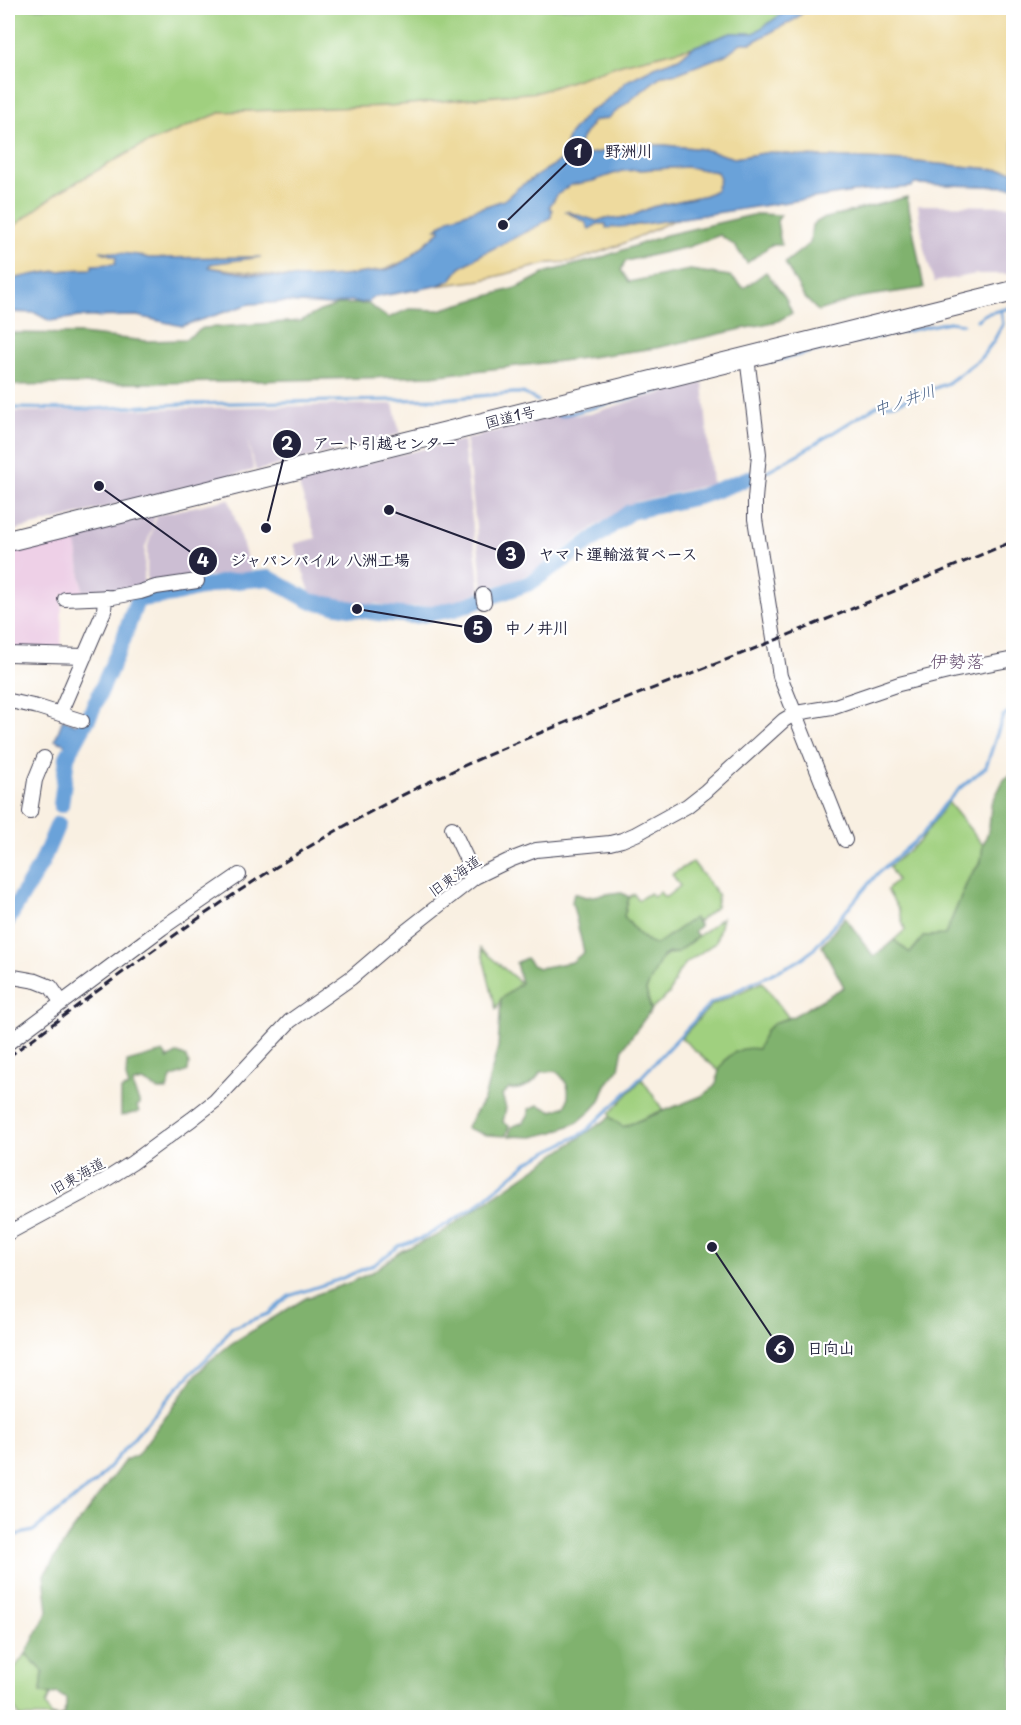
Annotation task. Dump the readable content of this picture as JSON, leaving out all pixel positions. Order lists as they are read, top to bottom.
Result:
{
  "streets": {
    "highway": ["国道1号"],
    "street": ["旧東海道"]
  },
  "districts": ["伊勢落"],
  "water": ["中ノ井川"],
  "places": [
    "野洲川",
    "ジャパンパイル 八洲工場",
    "ヤマト運輸滋賀ベース",
    "アート引越センター",
    "中ノ井川",
    "日向山"
  ]
}
